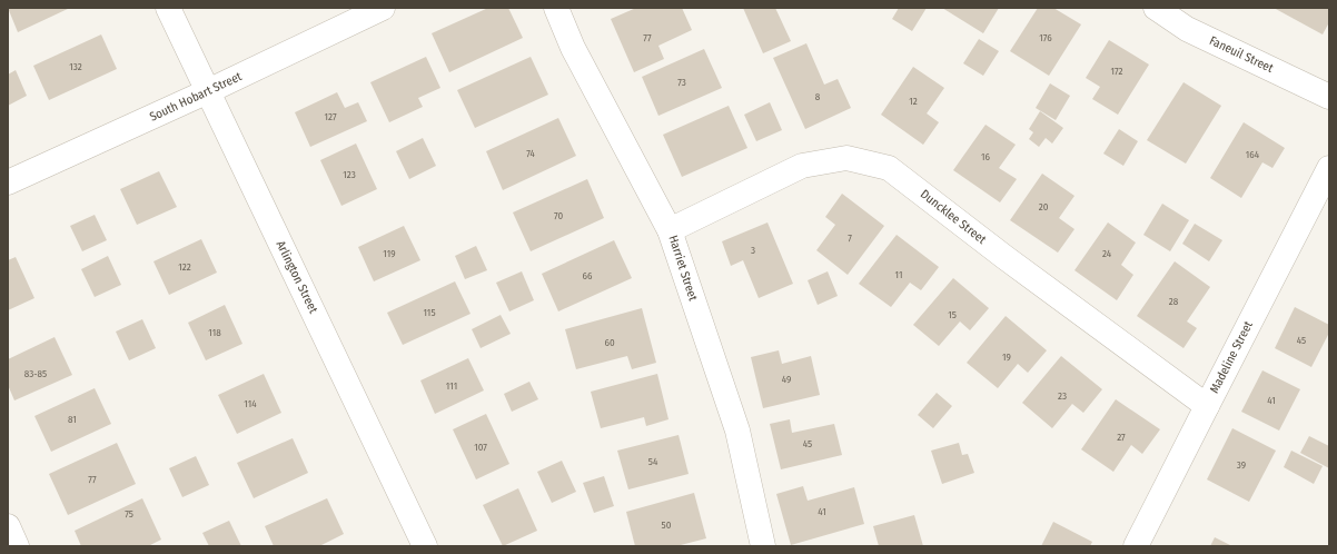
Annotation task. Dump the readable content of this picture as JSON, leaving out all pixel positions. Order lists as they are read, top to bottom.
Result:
{
  "streets": {
    "street": [
      "Faneuil Street",
      "South Hobart Street",
      "Duncklee Street",
      "Harriet Street",
      "Arlington Street",
      "Madeline Street"
    ]
  },
  "crossings": [
    ["South Hobart Street", "Arlington Street"],
    ["Duncklee Street", "Harriet Street"],
    ["Duncklee Street", "Madeline Street"]
  ],
  "house_numbers": [
    "77",
    "176",
    "132",
    "172",
    "73",
    "8",
    "12",
    "127",
    "74",
    "164",
    "16",
    "123",
    "20",
    "70",
    "7",
    "3",
    "119",
    "24",
    "122",
    "11",
    "66",
    "28",
    "115",
    "15",
    "118",
    "45",
    "60",
    "19",
    "83-85",
    "49",
    "111",
    "23",
    "41",
    "114",
    "81",
    "27",
    "45",
    "107",
    "54",
    "39",
    "77",
    "41",
    "75",
    "50"
  ]
}
